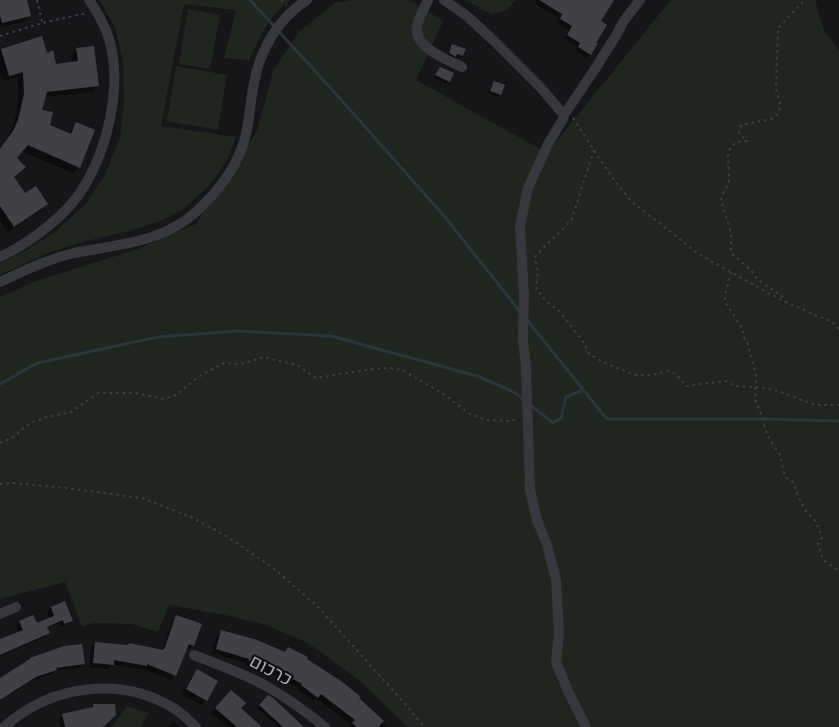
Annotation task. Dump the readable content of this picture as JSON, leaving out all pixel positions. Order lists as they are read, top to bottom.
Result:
{
  "streets": {
    "street": ["כרכום"]
  }
}
